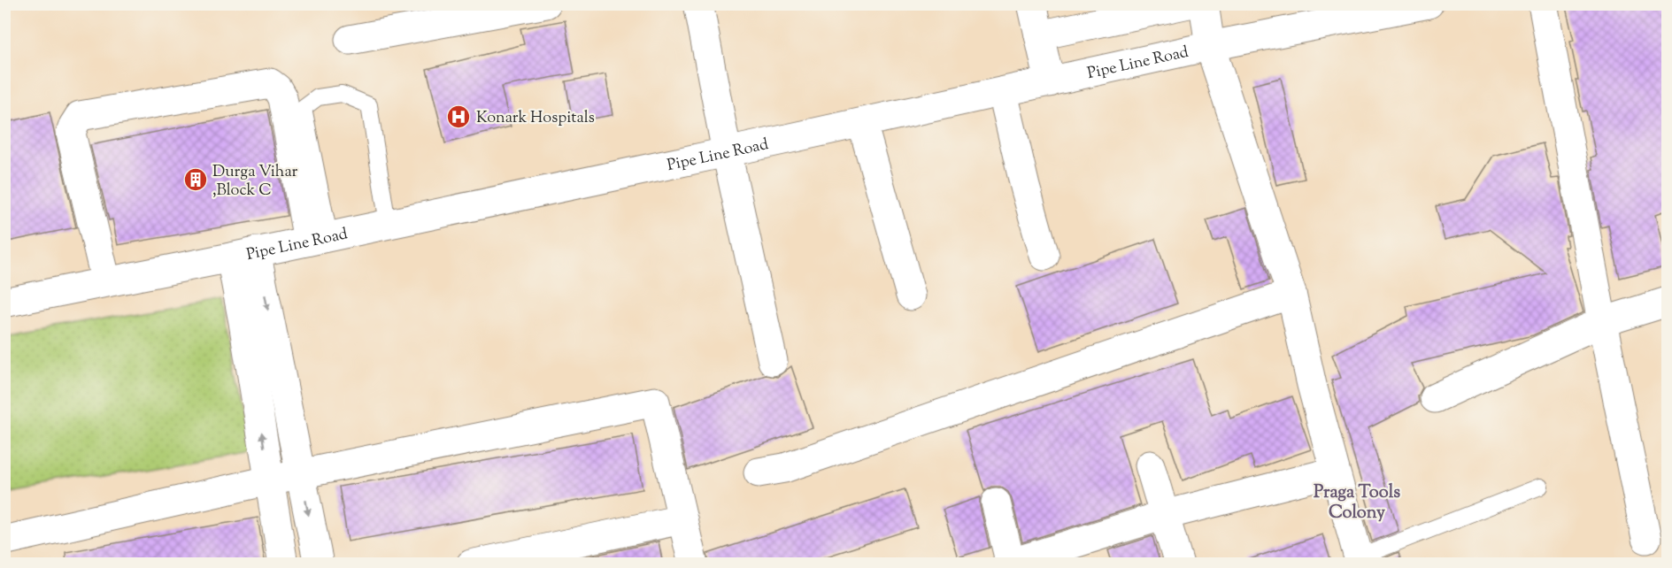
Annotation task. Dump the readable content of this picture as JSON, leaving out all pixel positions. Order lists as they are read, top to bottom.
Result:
{
  "streets": {
    "street": ["Pipe Line Road"]
  },
  "districts": ["Praga Tools Colony"],
  "places": {
    "hospital": ["Konark Hospitals"],
    "building": ["Durga Vihar ,Block C"]
  }
}
